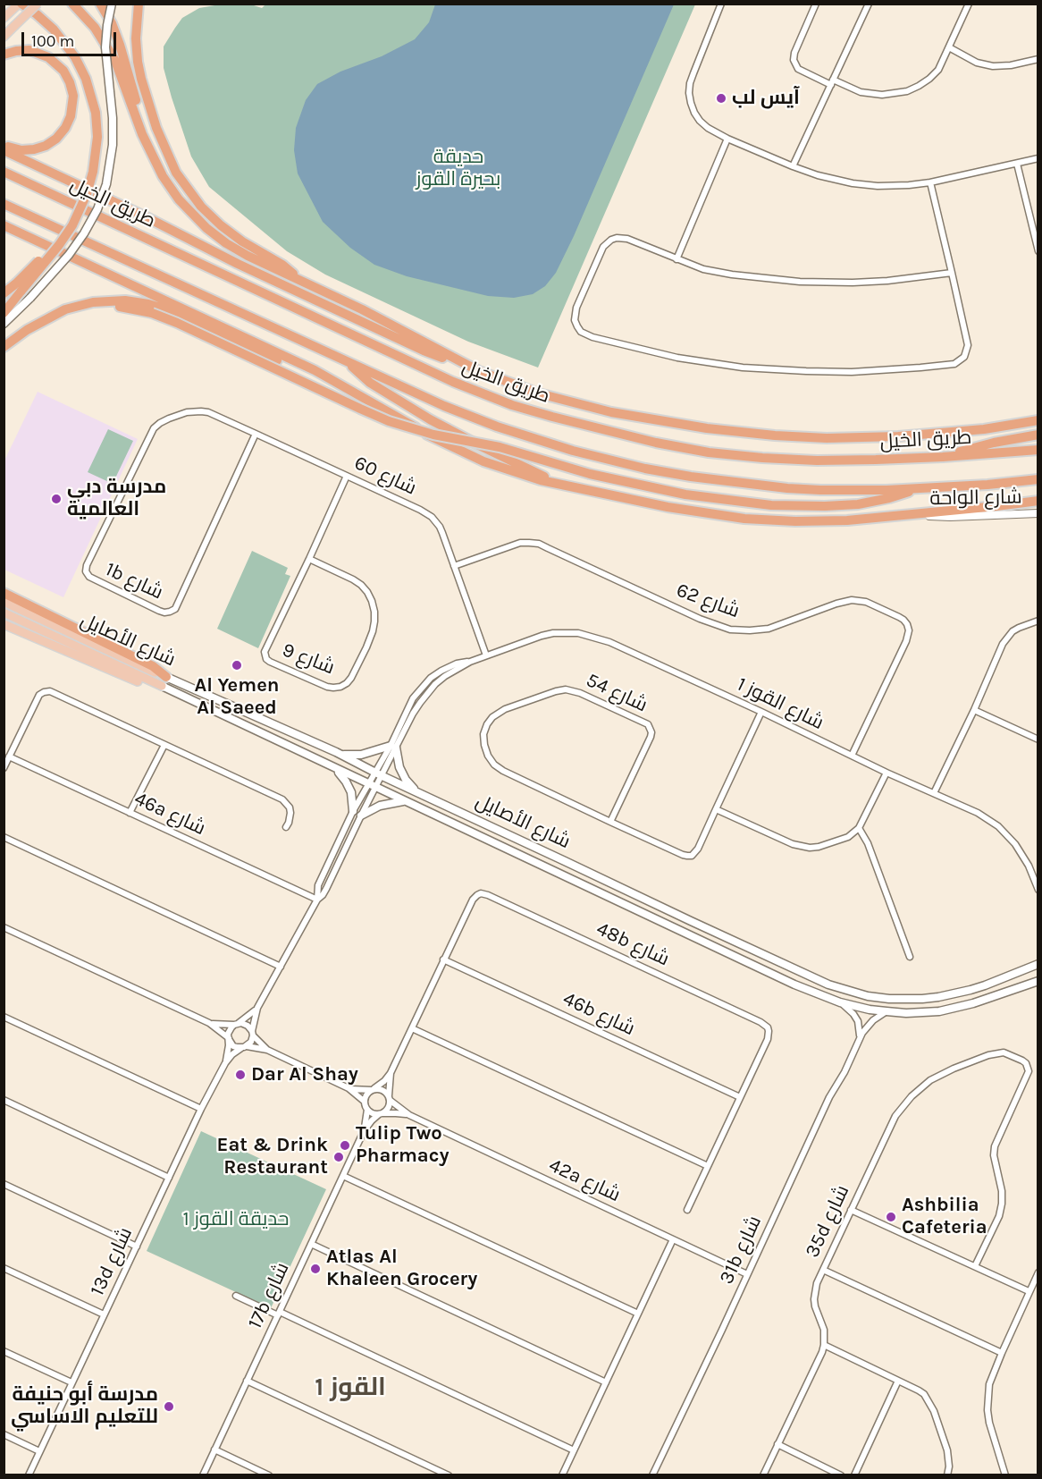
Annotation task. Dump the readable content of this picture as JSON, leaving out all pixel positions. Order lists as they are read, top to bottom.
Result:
{
  "streets": {
    "highway": ["طريق الخيل"],
    "main road": ["شارع الأصايل"],
    "street": [
      "شارع 60",
      "شارع الواحة",
      "1b شارع",
      "شارع 62",
      "شارع 9",
      "شارع 54",
      "شارع القوز 1",
      "46a شارع",
      "48b شارع",
      "46b شارع",
      "42a شارع",
      "35d شارع",
      "31b شارع",
      "13d شارع",
      "17b شارع"
    ]
  },
  "crossings": [
    ["شارع 60", "1b شارع"],
    ["شارع 60", "شارع 62"],
    ["شارع 60", "شارع 9"],
    ["شارع 60", "شارع القوز 1"],
    ["شارع 62", "شارع القوز 1"],
    ["شارع الأصايل", "شارع القوز 1"],
    ["شارع الأصايل", "31b شارع"],
    ["شارع القوز 1", "46a شارع"],
    ["شارع القوز 1", "13d شارع"],
    ["48b شارع", "46b شارع"],
    ["42a شارع", "31b شارع"],
    ["42a شارع", "17b شارع"]
  ],
  "districts": ["القوز 1"],
  "parks": ["حديقة بحيرة القوز", "حديقة القوز 1"],
  "places": [
    "آيس لب",
    "مدرسة دبي العالمية",
    "Al Yemen Al Saeed",
    "Dar Al Shay",
    "Tulip Two Pharmacy",
    "Eat & Drink Restaurant",
    "Ashbilia Cafeteria",
    "Atlas Al Khaleen Grocery",
    "مدرسة أبو حنيفة للتعليم الاساسي"
  ],
  "scale_bar": "100 m"
}
